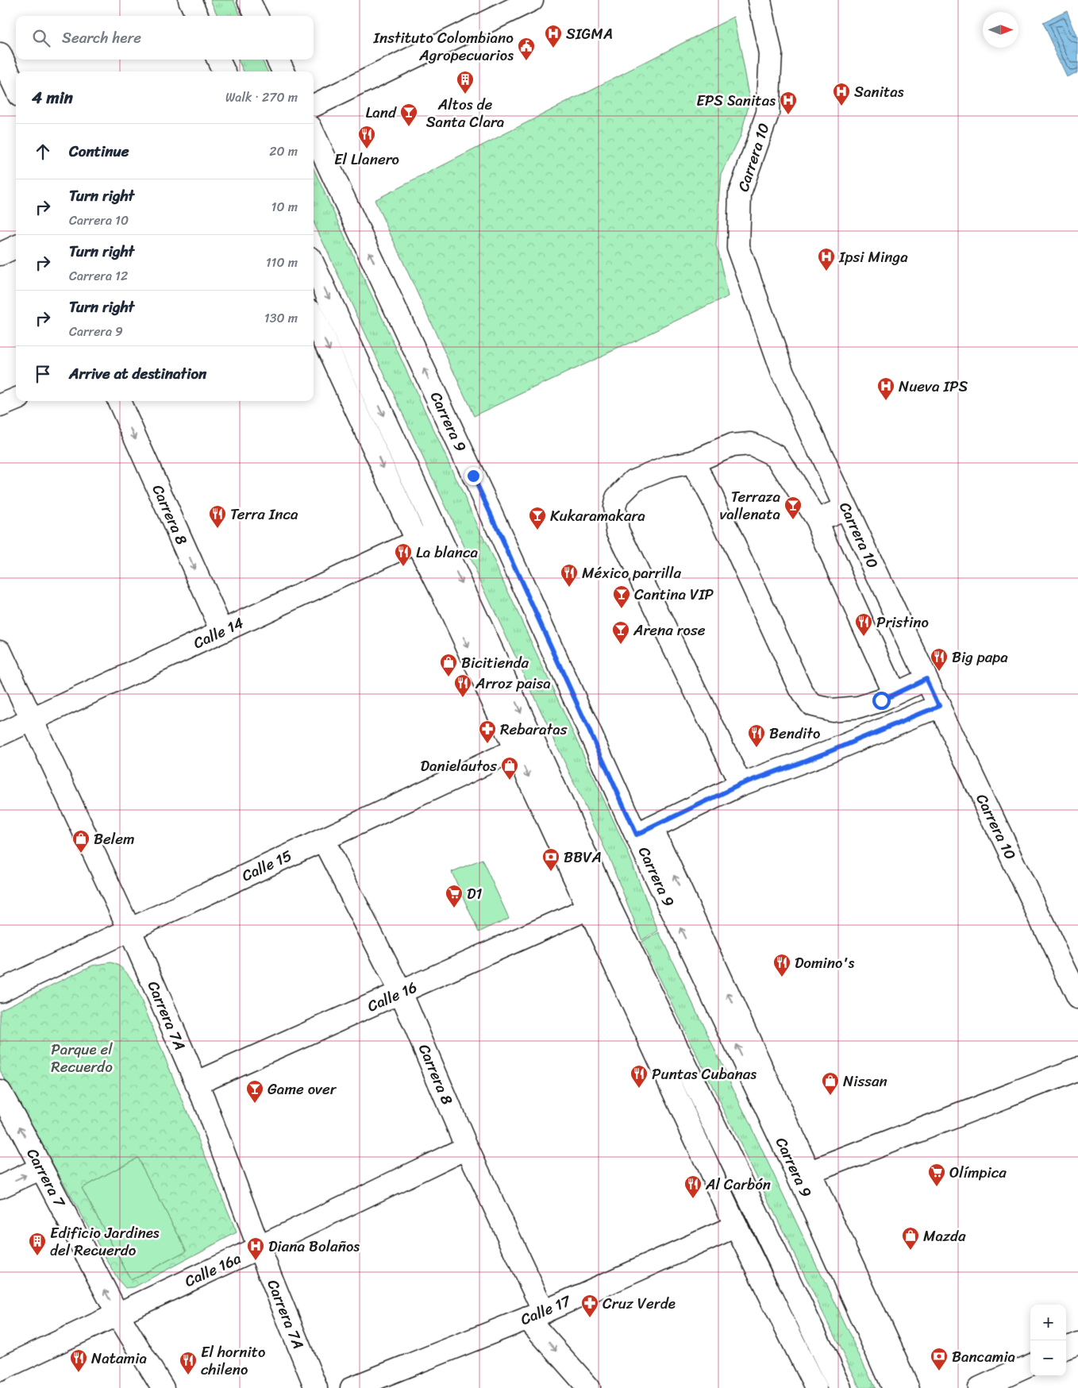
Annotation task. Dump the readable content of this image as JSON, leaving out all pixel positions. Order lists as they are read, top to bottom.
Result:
{
  "streets": {
    "street": [
      "Carrera 10",
      "Carrera 9",
      "Carrera 8",
      "Calle 14",
      "Calle 15",
      "Calle 16",
      "Carrera 7A",
      "Carrera 7",
      "Calle 16a",
      "Calle 17"
    ]
  },
  "crossings": [
    ["Carrera 8", "Calle 14"],
    ["Carrera 8", "Calle 15"],
    ["Carrera 8", "Calle 16"],
    ["Carrera 8", "Calle 16a"],
    ["Carrera 8", "Calle 17"],
    ["Calle 14", "Carrera 7A"],
    ["Calle 15", "Carrera 7A"],
    ["Calle 16", "Carrera 7A"],
    ["Carrera 7A", "Calle 16a"],
    ["Carrera 7", "Calle 16a"]
  ],
  "one_way": ["Carrera 8", "Carrera 7"],
  "parks": ["Parque el Recuerdo"],
  "places": {
    "hospital": [
      "SIGMA",
      "Sanitas",
      "EPS Sanitas",
      "Ipsi Minga",
      "Nueva IPS",
      "Diana Bolaños"
    ],
    "public building": ["Instituto Colombiano Agropecuarios"],
    "building": ["Altos de Santa Clara", "Edificio Jardines del Recuerdo"],
    "bar": [
      "Land",
      "Terraza vallenata",
      "Kukaramakara",
      "Cantina VIP",
      "Arena rose",
      "Game over"
    ],
    "restaurant": [
      "El Llanero",
      "Terra Inca",
      "La blanca",
      "México parrilla",
      "Pristino",
      "Big papa",
      "Arroz paisa",
      "Bendito",
      "Domino's",
      "Puntas Cubanas",
      "Al Carbón",
      "Natamia",
      "El hornito chileno"
    ],
    "shop": [
      "Bicitienda",
      "Danielautos",
      "Belem",
      "Nissan",
      "Mazda"
    ],
    "pharmacy": ["Rebaratas", "Cruz Verde"],
    "bank": ["BBVA", "Bancamia"],
    "supermarket": ["D1", "Olímpica"]
  },
  "north": "right",
  "page": {
    "search": "Search here",
    "heading": ["4 min", "Walk · 270 m"],
    "list": [
      ["Continue", "20 m"],
      ["Turn right", "Carrera 10", "10 m"],
      ["Turn right", "Carrera 12", "110 m"],
      ["Turn right", "Carrera 9", "130 m"],
      "Arrive at destination"
    ],
    "map_buttons": ["+", "−"]
  }
}
